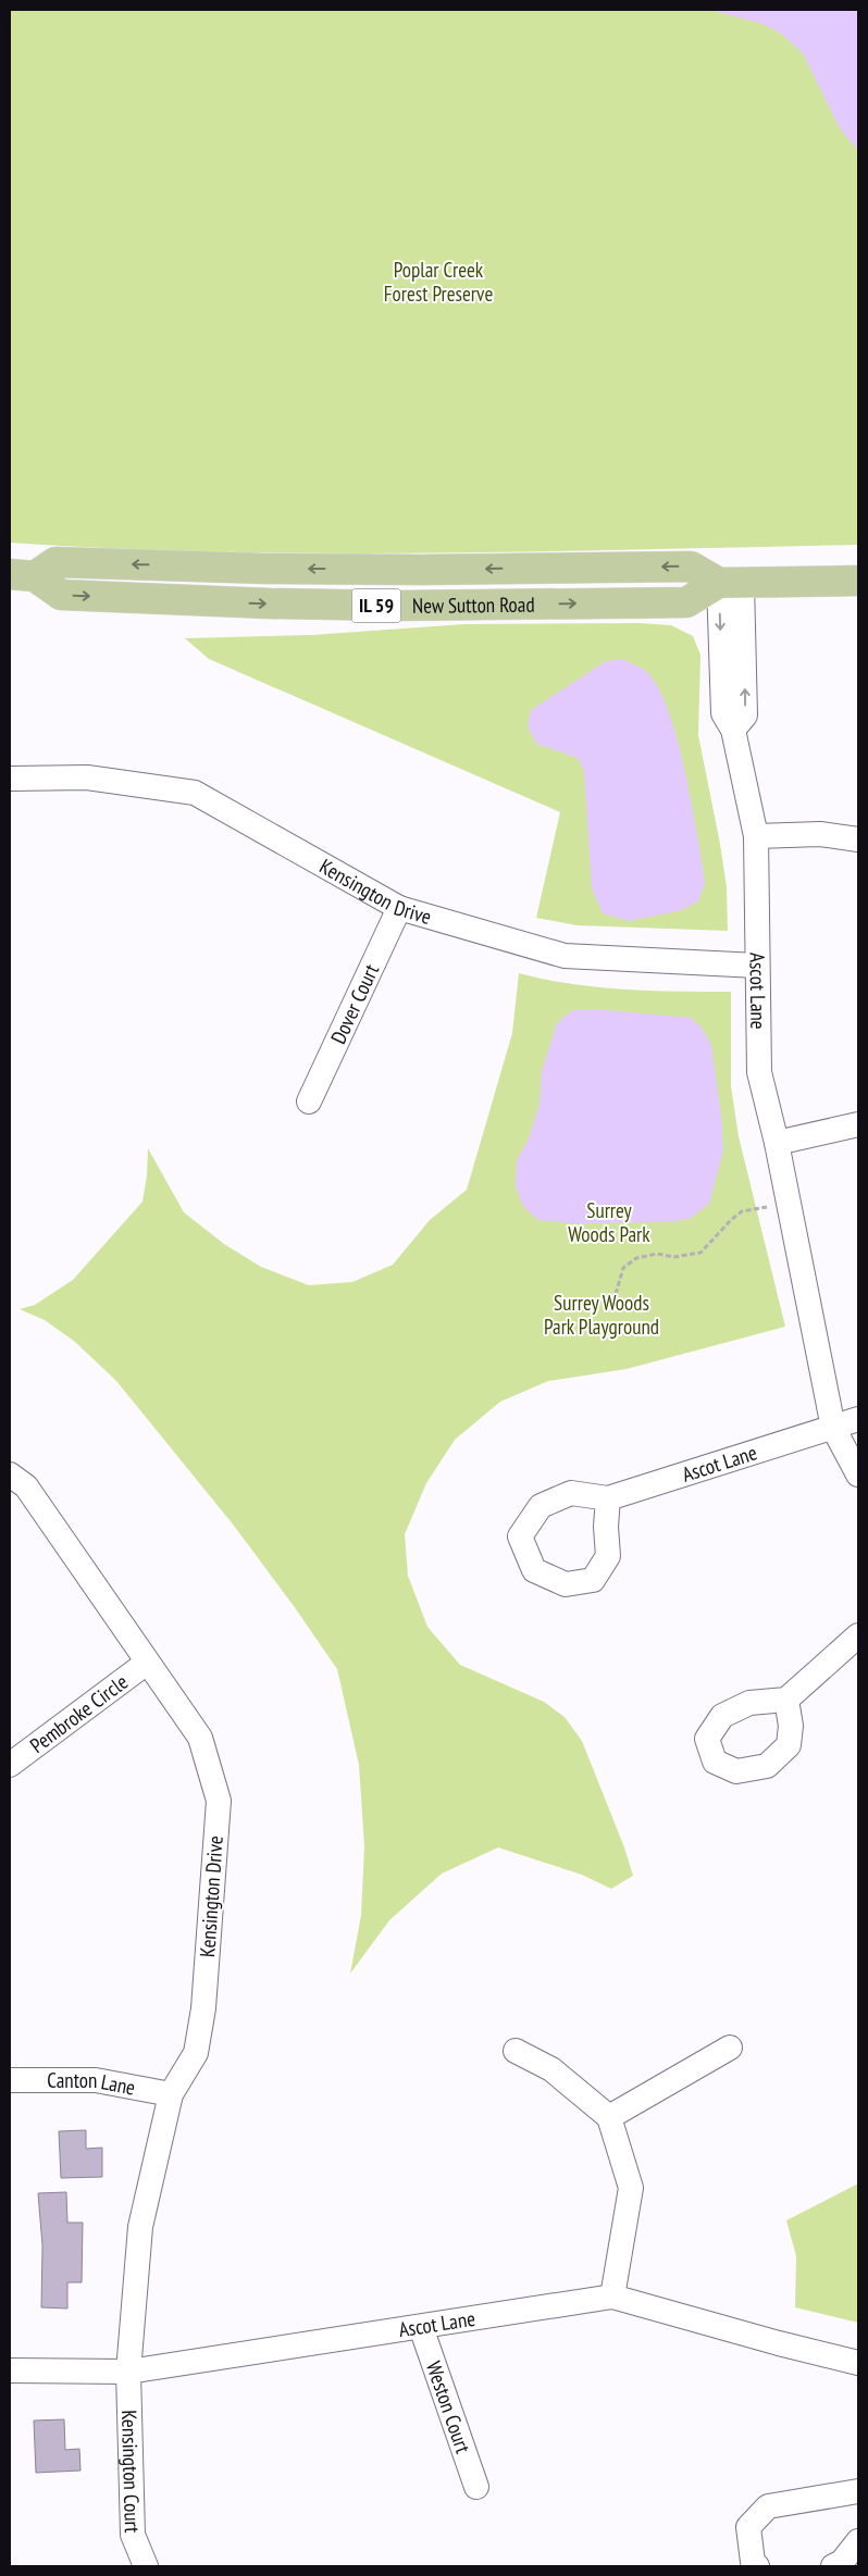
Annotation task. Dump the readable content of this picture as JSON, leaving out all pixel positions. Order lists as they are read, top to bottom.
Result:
{
  "streets": {
    "main road": ["New Sutton Road", "IL 59"],
    "street": [
      "Kensington Drive",
      "Ascot Lane",
      "Dover Court",
      "Pembroke Circle",
      "Canton Lane",
      "Weston Court",
      "Kensington Court"
    ]
  },
  "crossings": [
    ["New Sutton Road", "Ascot Lane"],
    ["Kensington Drive", "Ascot Lane"],
    ["Kensington Drive", "Dover Court"],
    ["Kensington Drive", "Pembroke Circle"],
    ["Kensington Drive", "Canton Lane"],
    ["Kensington Drive", "Kensington Court"],
    ["Ascot Lane", "Weston Court"],
    ["Ascot Lane", "Kensington Court"]
  ],
  "parks": ["Poplar Creek Forest Preserve", "Surrey Woods Park", "Surrey Woods Park Playground"]
}
